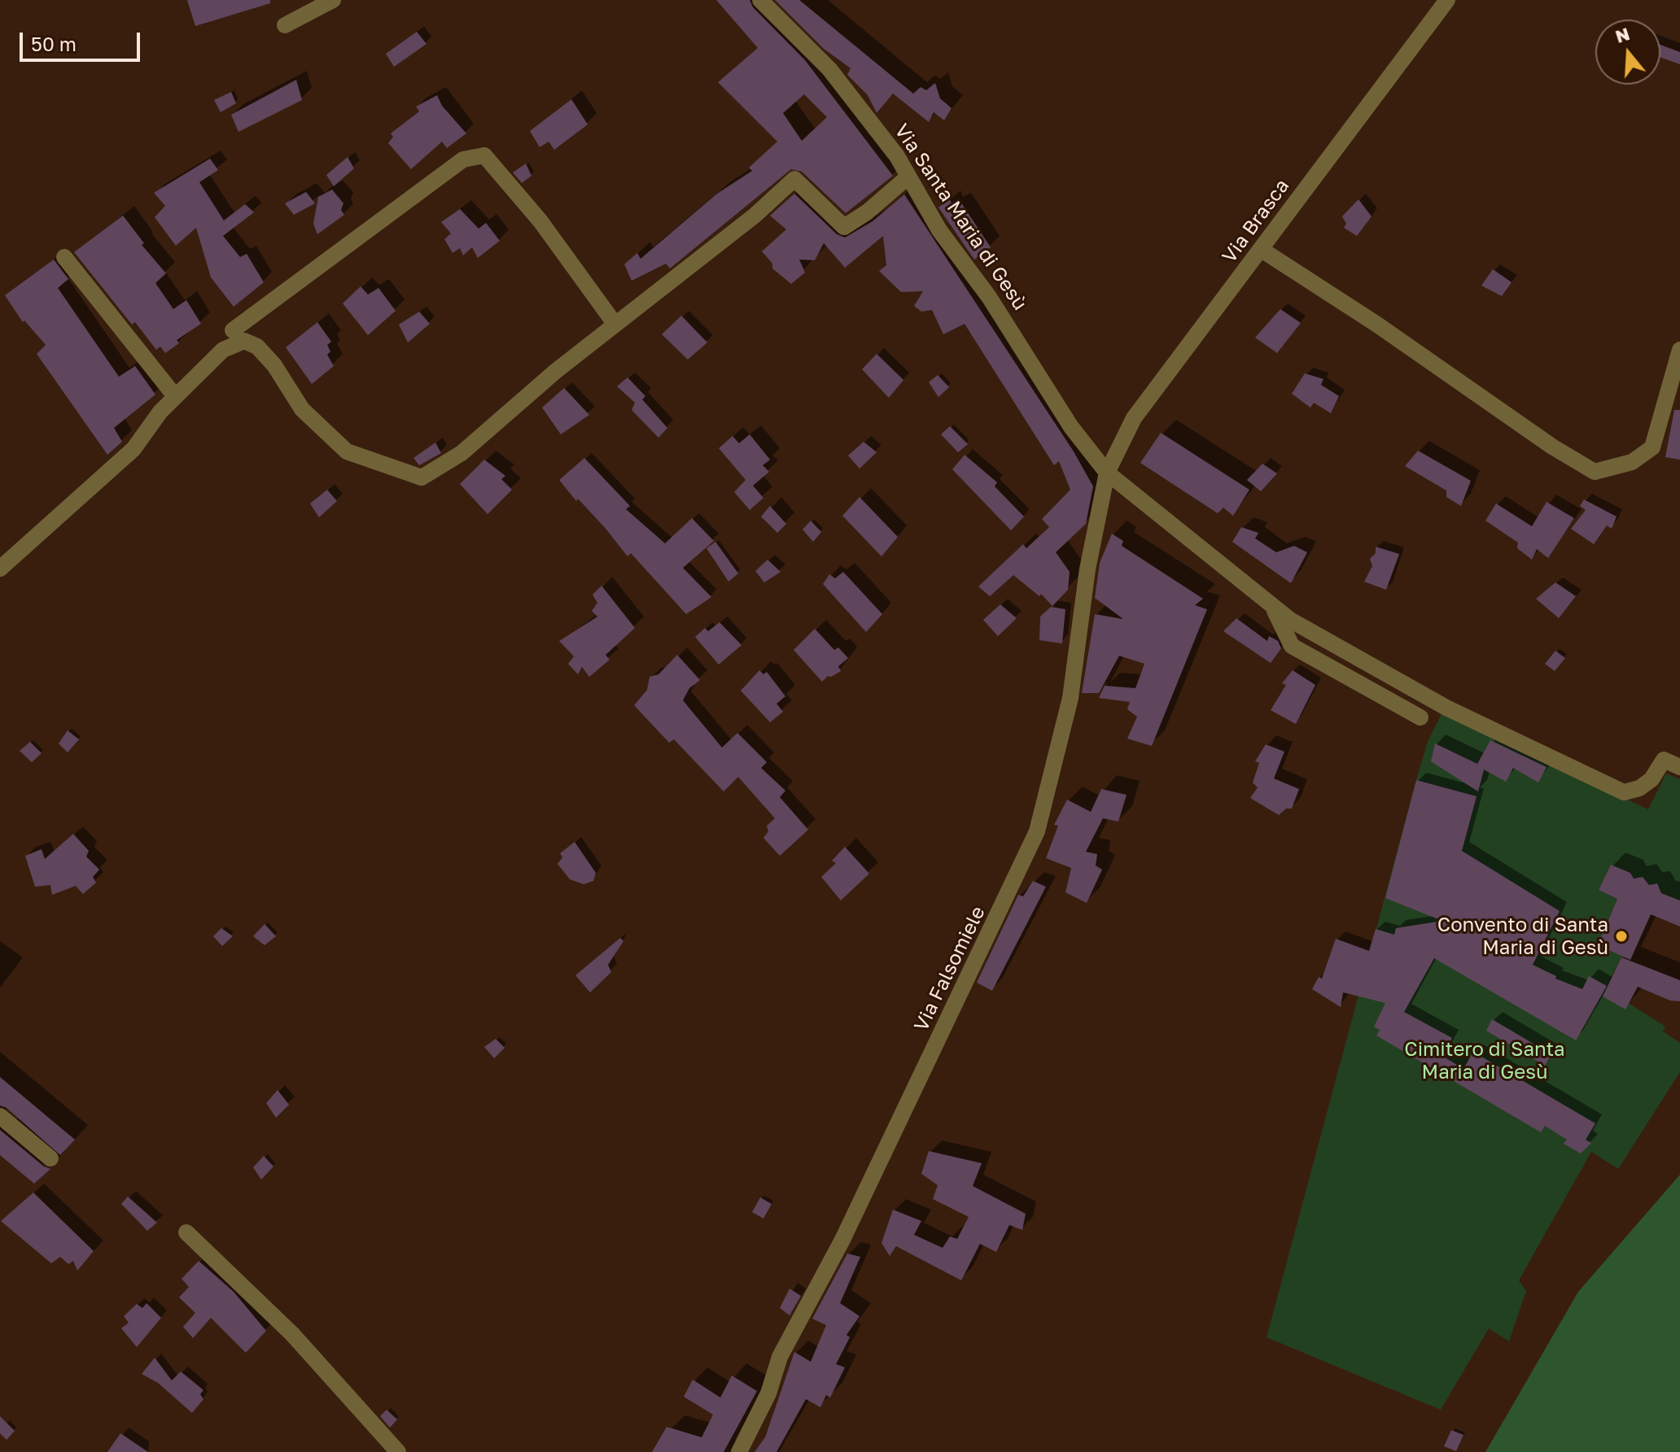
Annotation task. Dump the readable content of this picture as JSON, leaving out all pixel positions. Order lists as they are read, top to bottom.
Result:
{
  "streets": {
    "street": ["Via Santa Maria di Gesù", "Via Brasca", "Via Falsomiele"]
  },
  "crossings": [
    ["Via Santa Maria di Gesù", "Via Brasca"],
    ["Via Santa Maria di Gesù", "Via Falsomiele"],
    ["Via Brasca", "Via Falsomiele"]
  ],
  "parks": ["Cimitero di Santa Maria di Gesù"],
  "places": ["Convento di Santa Maria di Gesù"],
  "scale_bar": "50 m",
  "north": "top"
}
